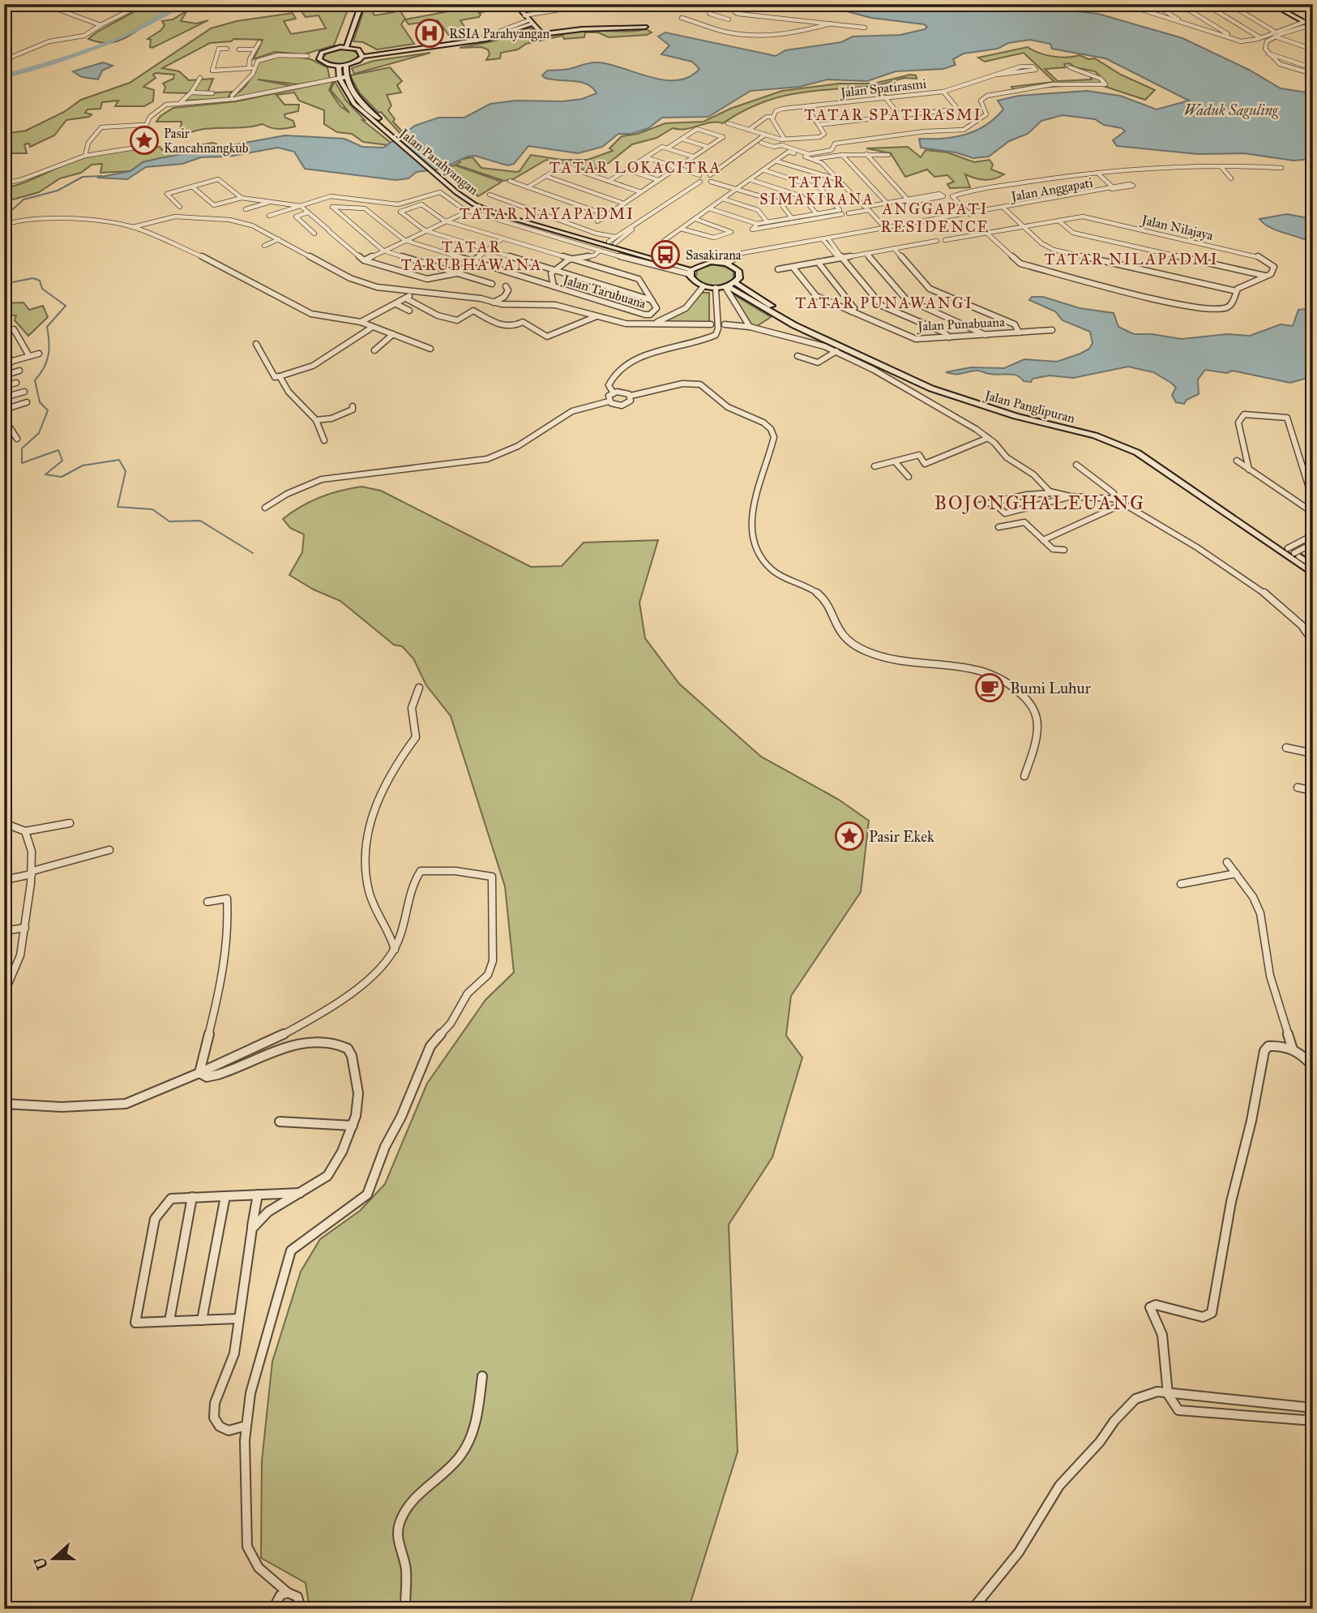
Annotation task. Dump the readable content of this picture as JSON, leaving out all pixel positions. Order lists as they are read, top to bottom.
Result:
{
  "streets": {
    "main road": ["Jalan Parahyangan", "Jalan Panglipuran"],
    "street": [
      "Jalan Spatirasmi",
      "Jalan Anggapati",
      "Jalan Nilajaya",
      "Jalan Tarubuana",
      "Jalan Punabuana"
    ]
  },
  "districts": [
    "TATAR SPATIRASMI",
    "TATAR LOKACITRA",
    "TATAR SIMAKIRANA",
    "ANGGAPATI RESIDENCE",
    "TATAR NAYAPADMI",
    "TATAR TARUBHAWANA",
    "TATAR NILAPADMI",
    "TATAR PUNAWANGI",
    "BOJONGHALEUANG"
  ],
  "water": ["Waduk Saguling"],
  "places": {
    "hospital": ["RSIA Parahyangan"],
    "place": ["Pasir Kancahnangkub", "Pasir Ekek"],
    "bus stop": ["Sasakirana"],
    "cafe": ["Bumi Luhur"]
  },
  "north": "left"
}
